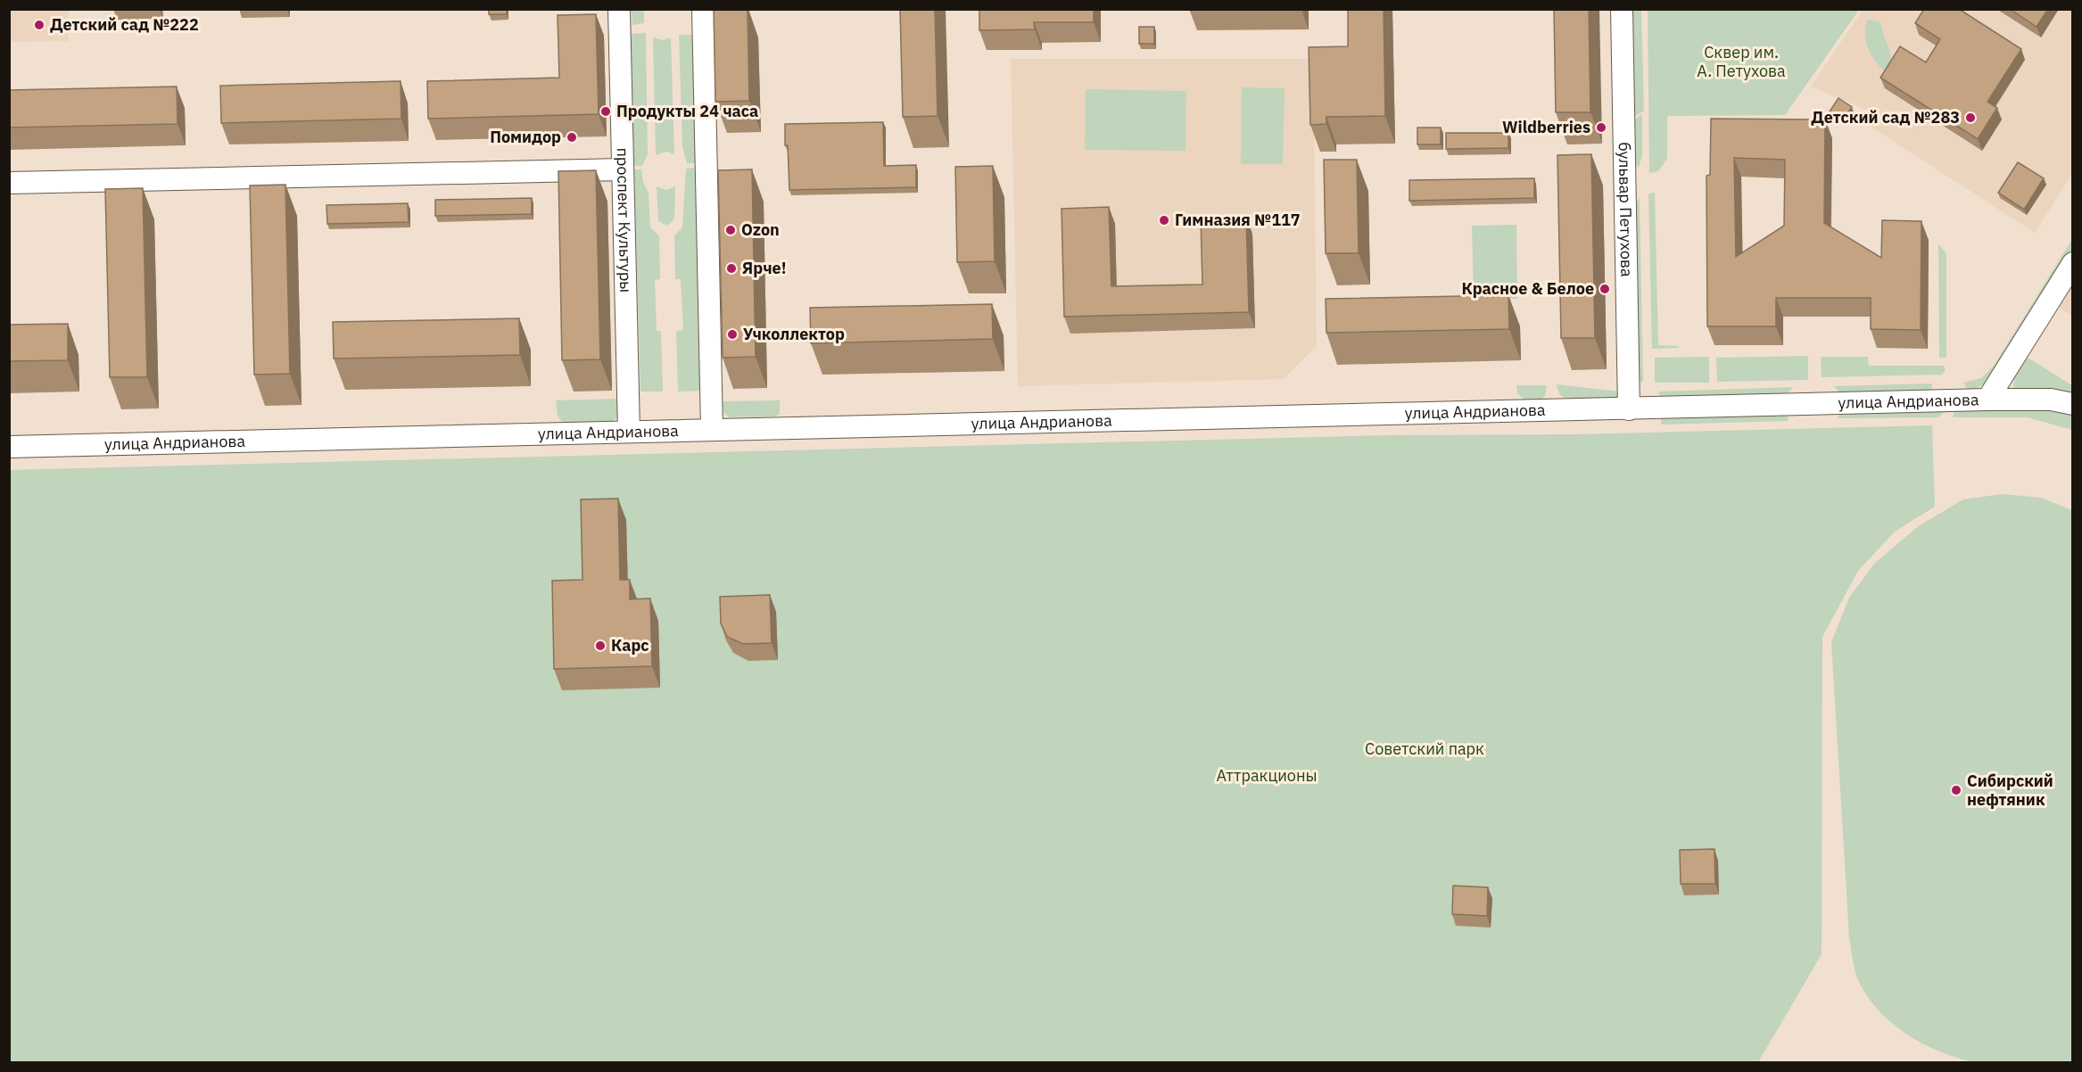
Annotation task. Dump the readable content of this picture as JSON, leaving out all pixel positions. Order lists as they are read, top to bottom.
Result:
{
  "streets": {
    "street": ["бульвар Петухова", "проспект Культуры", "улица Андрианова"]
  },
  "crossings": [
    ["бульвар Петухова", "улица Андрианова"],
    ["проспект Культуры", "улица Андрианова"]
  ],
  "parks": ["Сквер им. А. Петухова", "Советский парк", "Аттракционы"],
  "places": [
    "Детский сад №222",
    "Продукты 24 часа",
    "Детский сад №283",
    "Wildberries",
    "Помидор",
    "Гимназия №117",
    "Ozon",
    "Ярче!",
    "Красное & Белое",
    "Учколлектор",
    "Карс",
    "Сибирский нефтяник"
  ]
}
